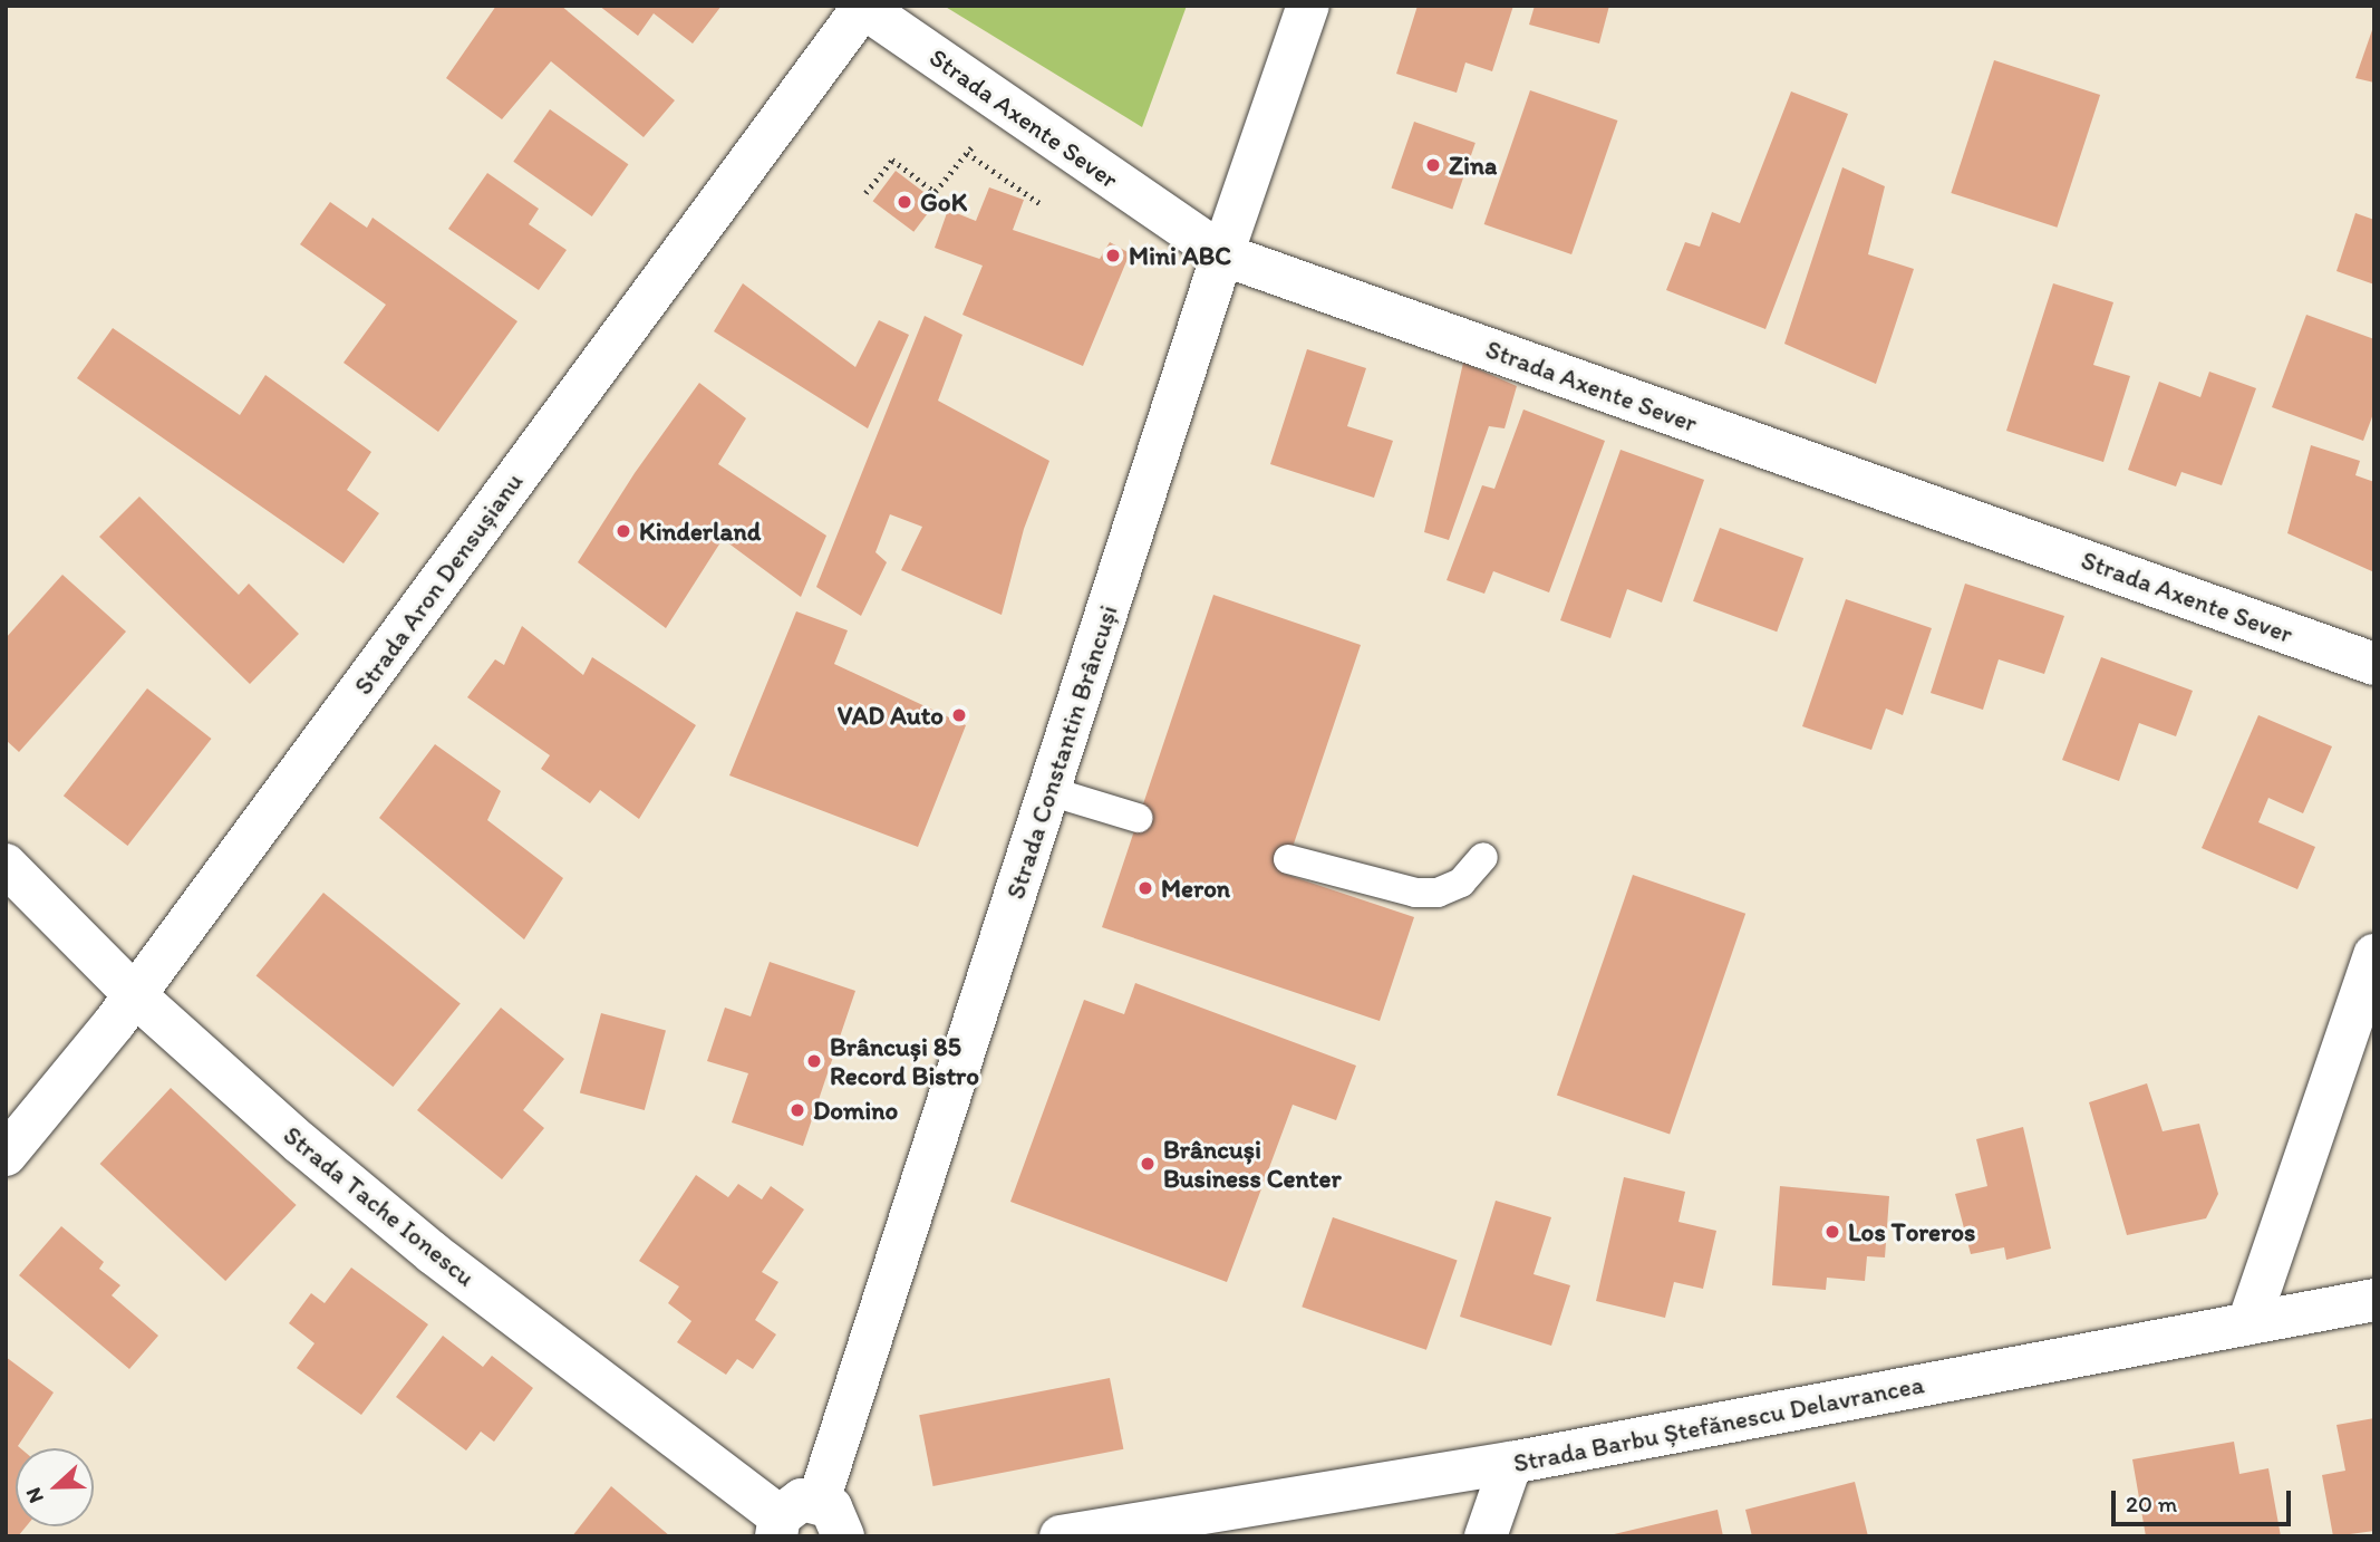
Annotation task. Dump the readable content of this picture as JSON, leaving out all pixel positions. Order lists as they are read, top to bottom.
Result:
{
  "streets": {
    "street": [
      "Strada Axente Sever",
      "Strada Aron Densușianu",
      "Strada Constantin Brâncuși",
      "Strada Tache Ionescu",
      "Strada Barbu Ștefănescu Delavrancea"
    ]
  },
  "crossings": [
    ["Strada Axente Sever", "Strada Aron Densușianu"],
    ["Strada Axente Sever", "Strada Constantin Brâncuși"],
    ["Strada Aron Densușianu", "Strada Tache Ionescu"]
  ],
  "places": [
    "Zina",
    "GoK",
    "Mini ABC",
    "Kinderland",
    "VAD Auto",
    "Meron",
    "Brâncuși 85 Record Bistro",
    "Domino",
    "Brâncuși Business Center",
    "Los Toreros"
  ],
  "scale_bar": "20 m",
  "north": "left"
}
